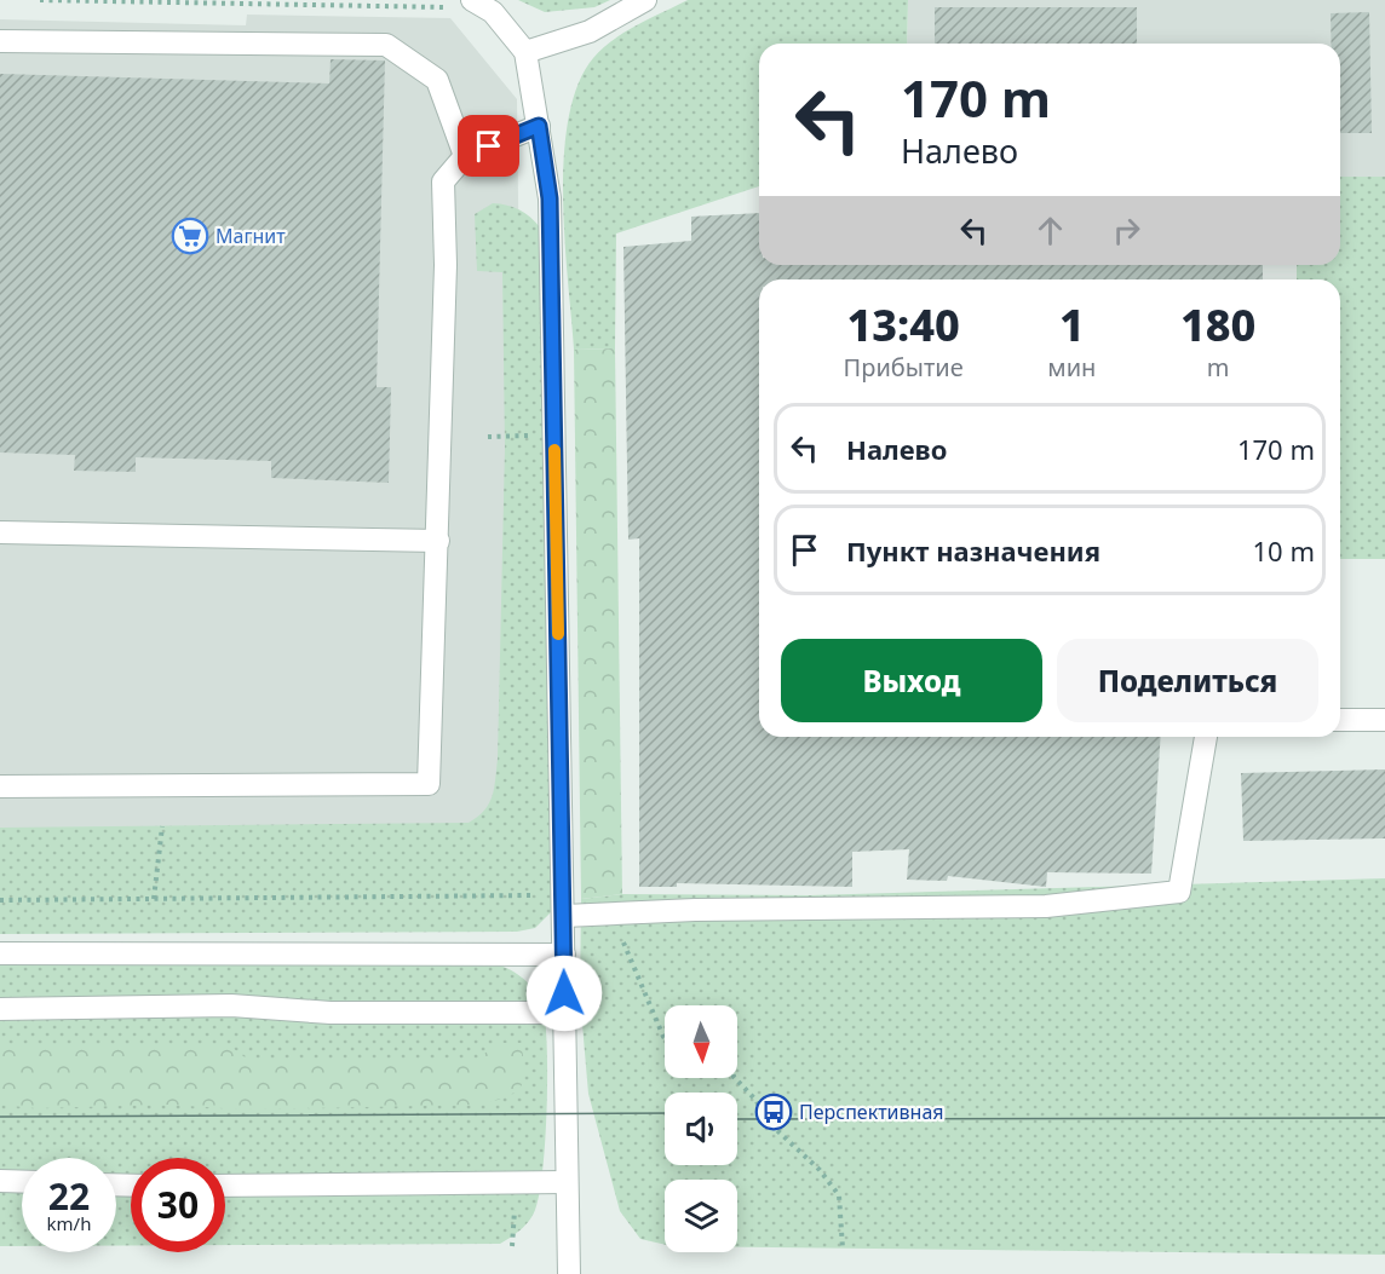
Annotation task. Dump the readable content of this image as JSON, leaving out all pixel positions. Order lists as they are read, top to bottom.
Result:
{
  "places": {
    "supermarket": ["Магнит"],
    "bus stop": ["Перспективная"]
  },
  "north": "bottom",
  "page": {
    "turn": ["170 m", "Налево"],
    "eta": [
      "13:40",
      "Прибытие",
      "1",
      "мин",
      "180",
      "m"
    ],
    "list": [
      {
        "name": "Налево",
        "value": "170 m"
      },
      {
        "name": "Пункт назначения",
        "value": "10 m"
      }
    ],
    "buttons": ["Выход", "Поделиться"],
    "speed": "22 km/h",
    "limit": "30"
  }
}
